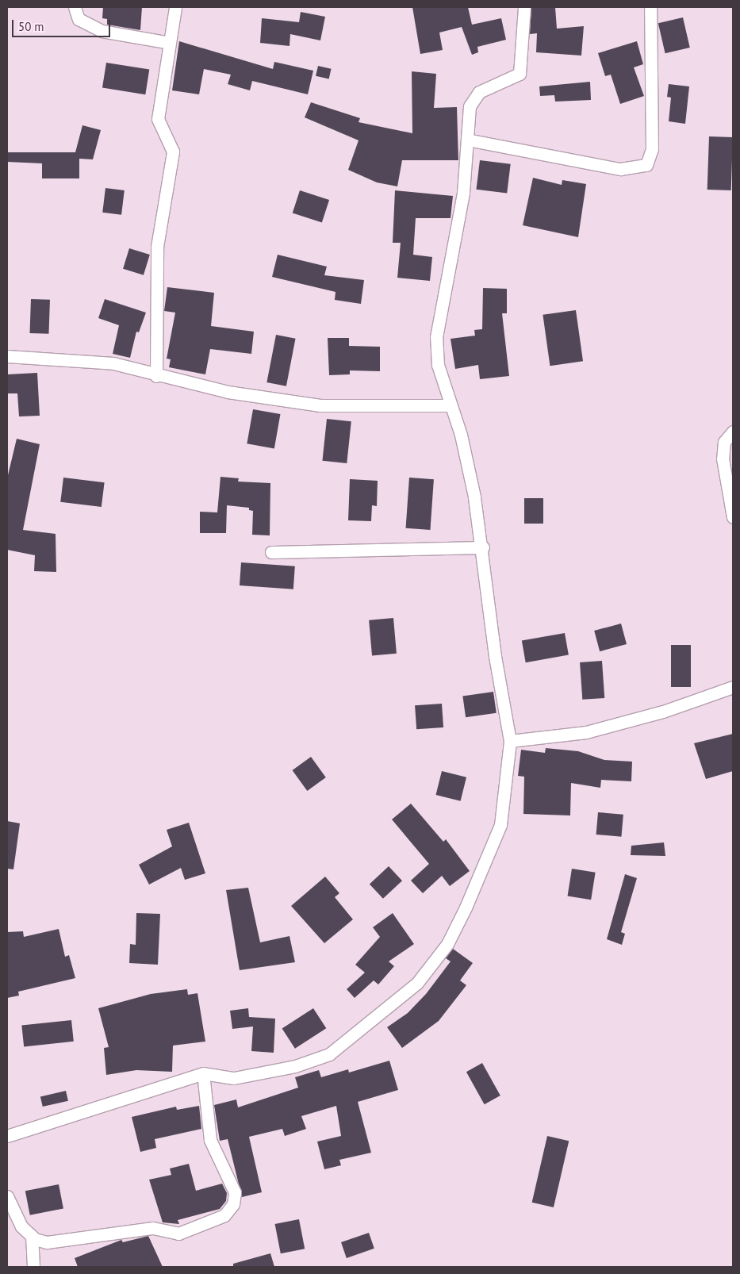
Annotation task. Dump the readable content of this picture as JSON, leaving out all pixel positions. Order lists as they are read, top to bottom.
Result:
{
  "scale_bar": "50 m"
}
